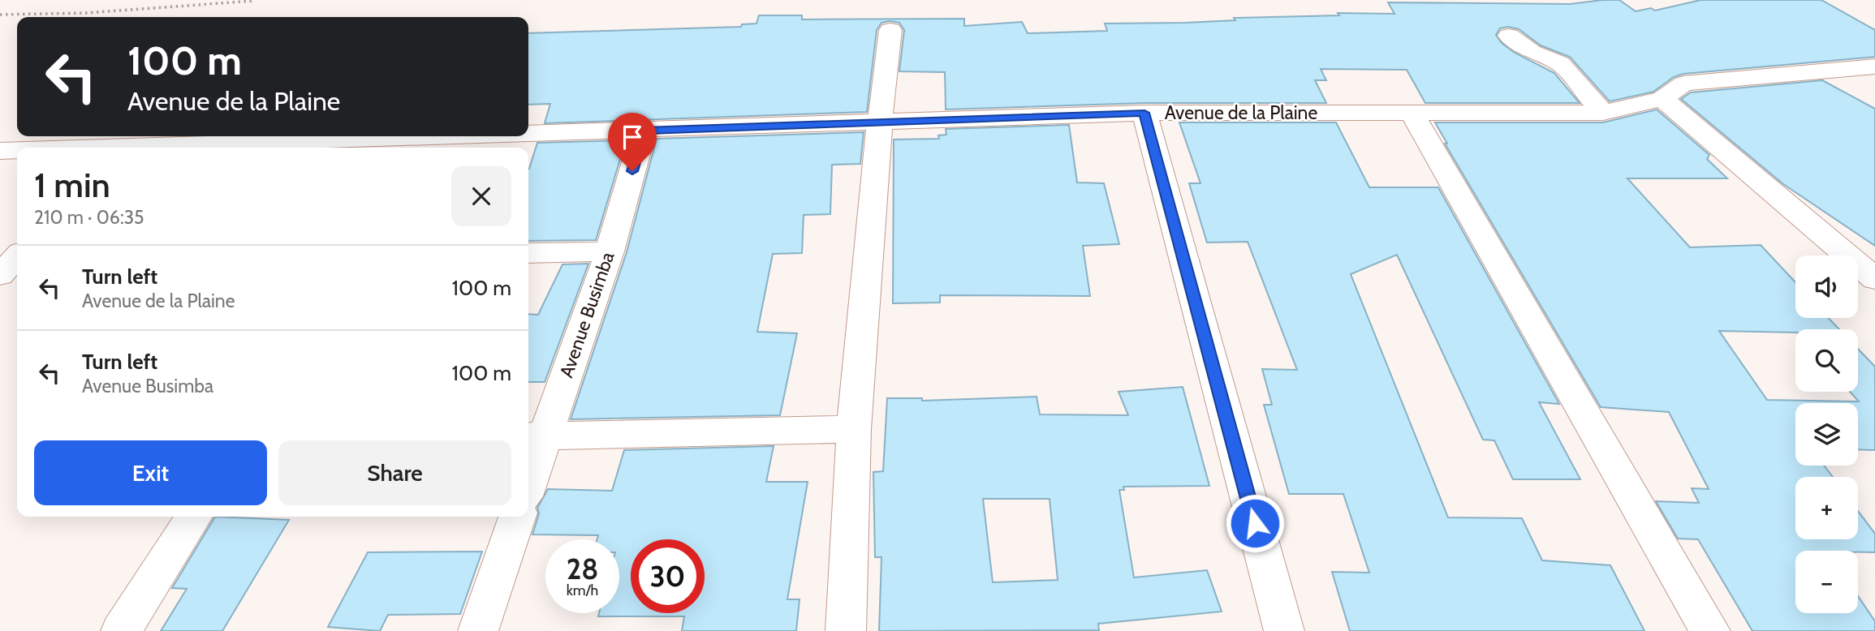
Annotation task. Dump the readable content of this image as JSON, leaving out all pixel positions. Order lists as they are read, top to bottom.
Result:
{
  "streets": {
    "street": ["Avenue de la Plaine", "Avenue Busimba"]
  },
  "crossings": [
    ["Avenue de la Plaine", "Avenue Busimba"]
  ],
  "page": {
    "turn": ["100 m", "Avenue de la Plaine"],
    "heading": ["1 min", "210 m · 06:35"],
    "list": [
      {
        "name": "Turn left",
        "note": "Avenue de la Plaine",
        "value": "100 m"
      },
      {
        "name": "Turn left",
        "note": "Avenue Busimba",
        "value": "100 m"
      }
    ],
    "map_buttons": ["+", "−"],
    "buttons": ["Exit", "Share"],
    "speed": "28 km/h",
    "limit": "30"
  }
}
